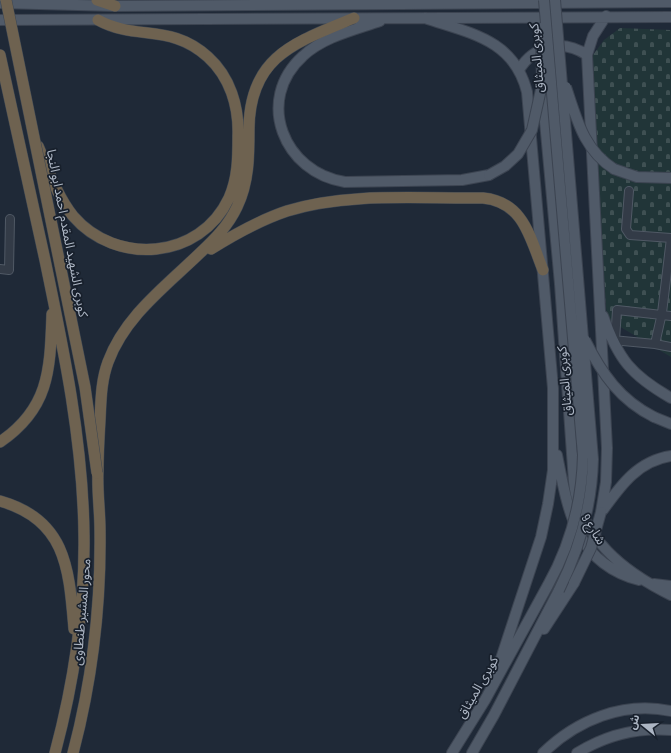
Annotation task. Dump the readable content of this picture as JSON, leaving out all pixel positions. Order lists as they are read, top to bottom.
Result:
{
  "streets": {
    "highway": ["كوبرى الشهيد المقدم احمد ابو النجا", "محور المشير طنطاوى"],
    "main road": ["كوبرى الميثاق", "شارع 9"]
  },
  "crossings": [
    ["كوبرى الشهيد المقدم احمد ابو النجا", "محور المشير طنطاوى"]
  ],
  "north": "left"
}
